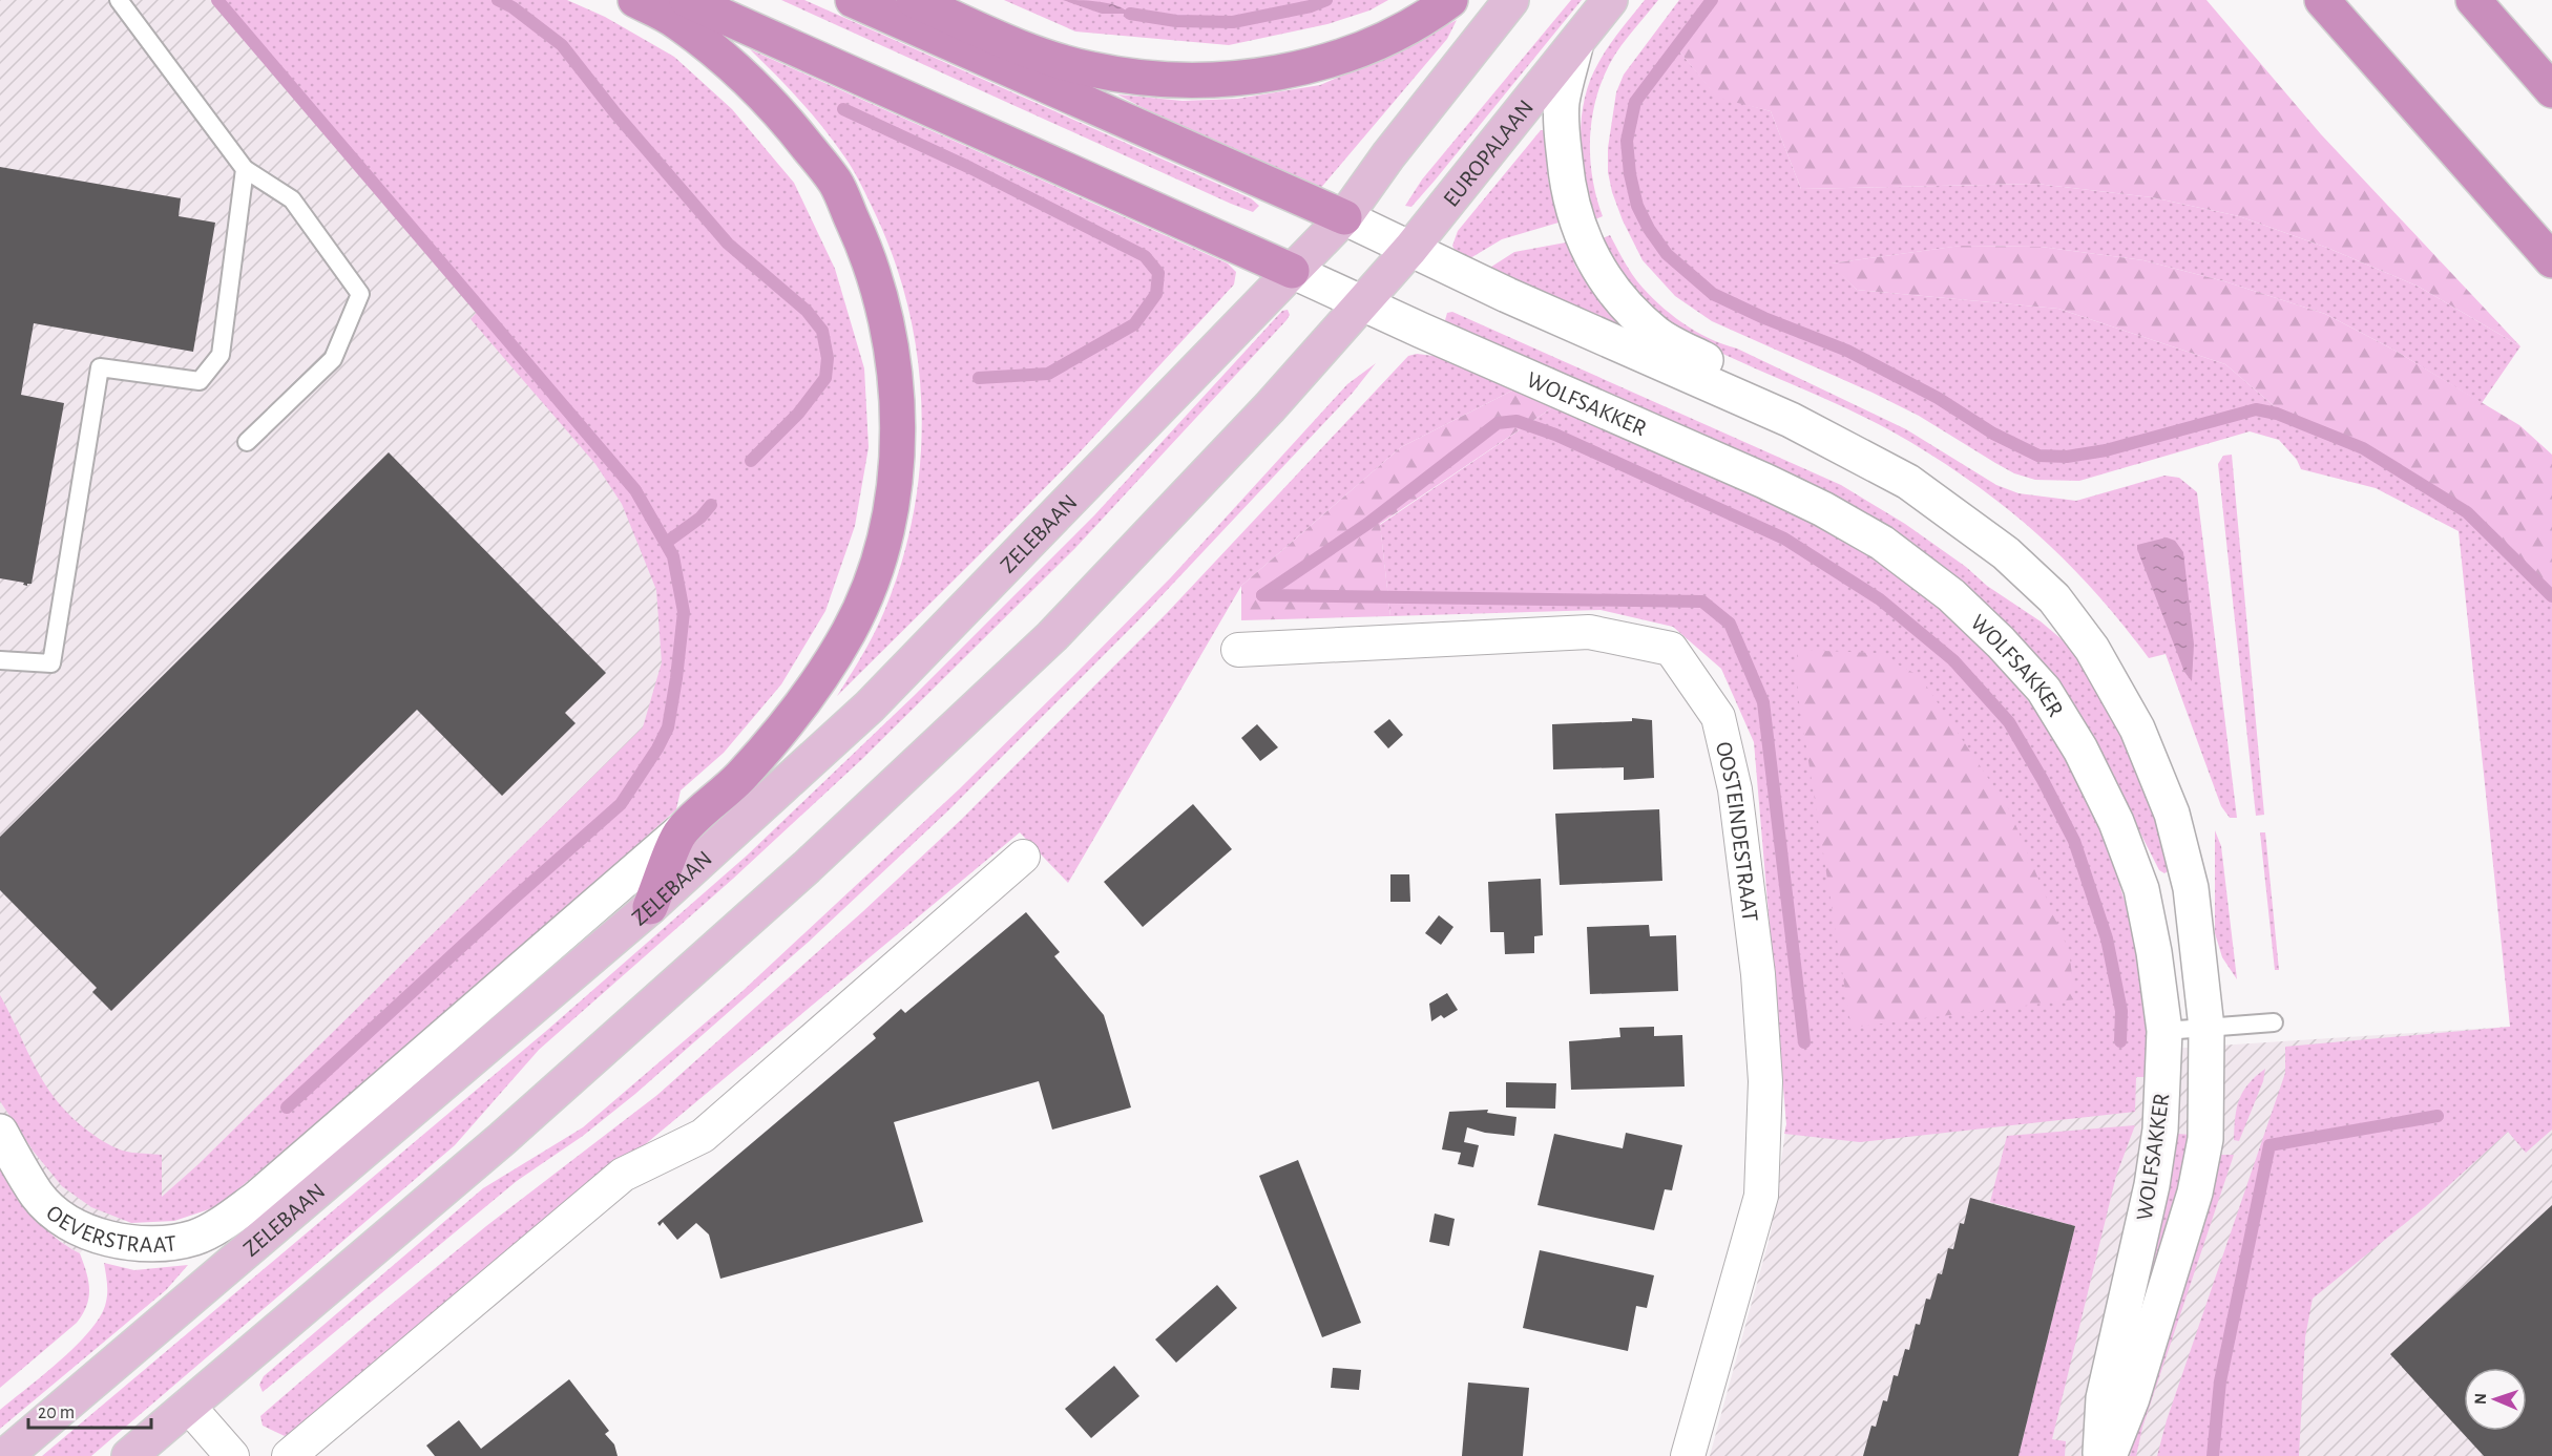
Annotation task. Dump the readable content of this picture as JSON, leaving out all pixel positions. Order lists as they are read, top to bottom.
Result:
{
  "streets": {
    "main road": ["EUROPALAAN", "ZELEBAAN"],
    "street": ["WOLFSAKKER", "OOSTEINDESTRAAT", "OEVERSTRAAT"]
  },
  "crossings": [
    ["EUROPALAAN", "WOLFSAKKER"],
    ["WOLFSAKKER", "ZELEBAAN"]
  ],
  "scale_bar": "20 m",
  "north": "left"
}
